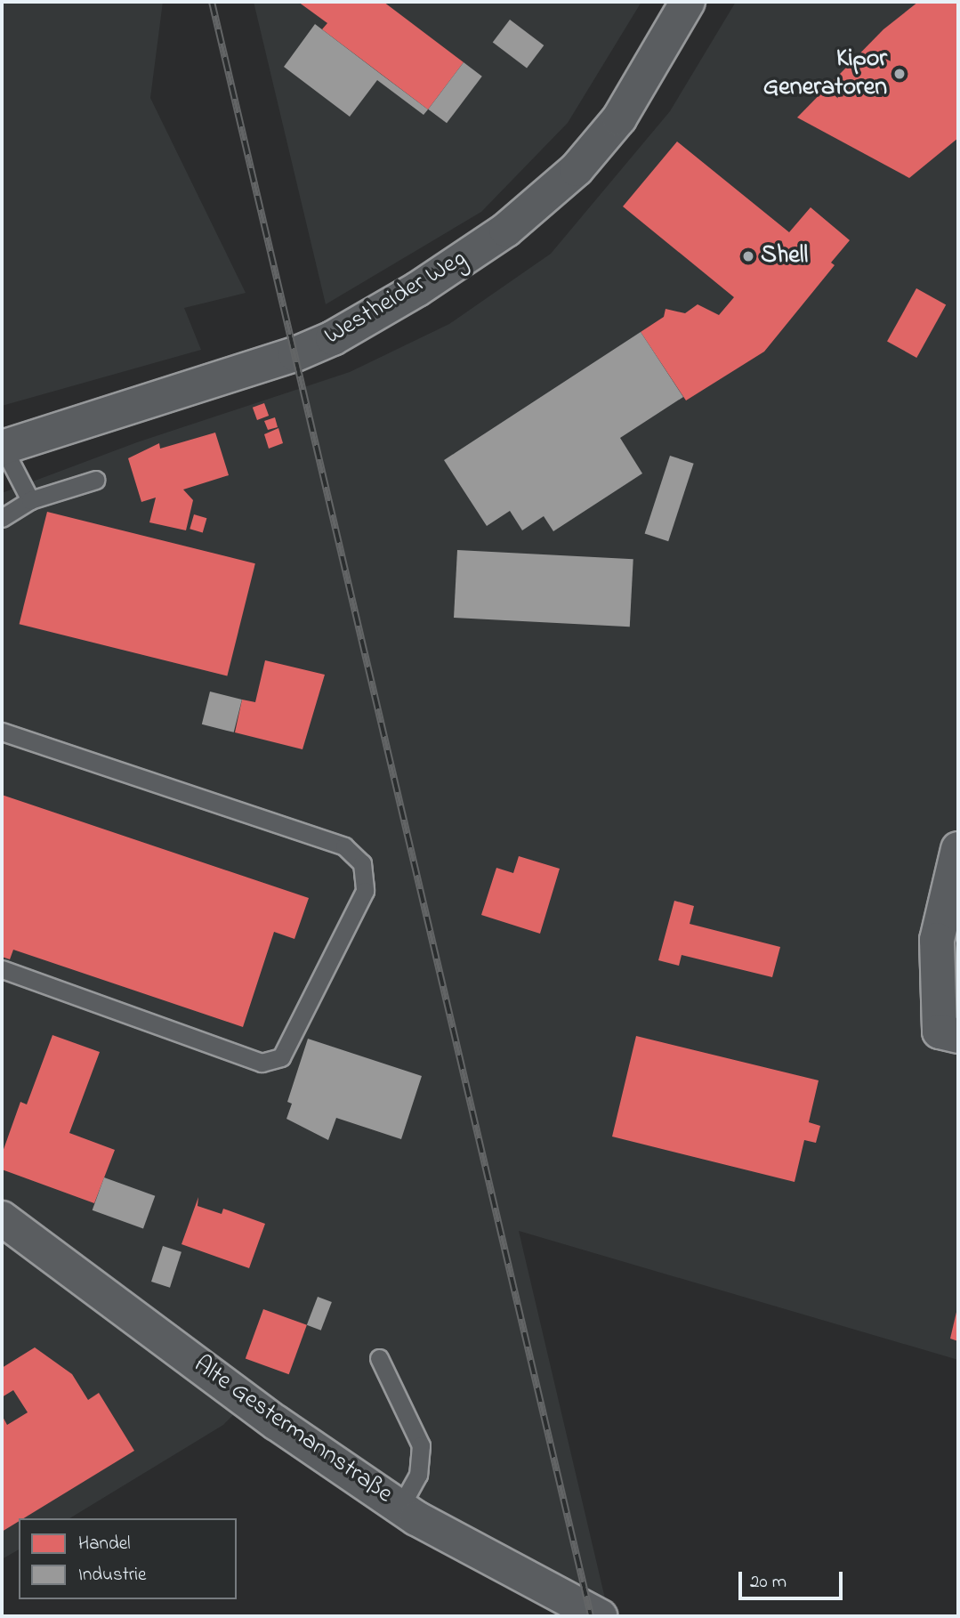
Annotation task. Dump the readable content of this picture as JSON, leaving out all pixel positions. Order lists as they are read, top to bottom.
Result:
{
  "streets": {
    "street": ["Westheider Weg", "Alte Gestermannstraße"]
  },
  "places": ["Kipor Generatoren", "Shell"],
  "legend": ["Handel", "Industrie"],
  "scale_bar": "20 m"
}
